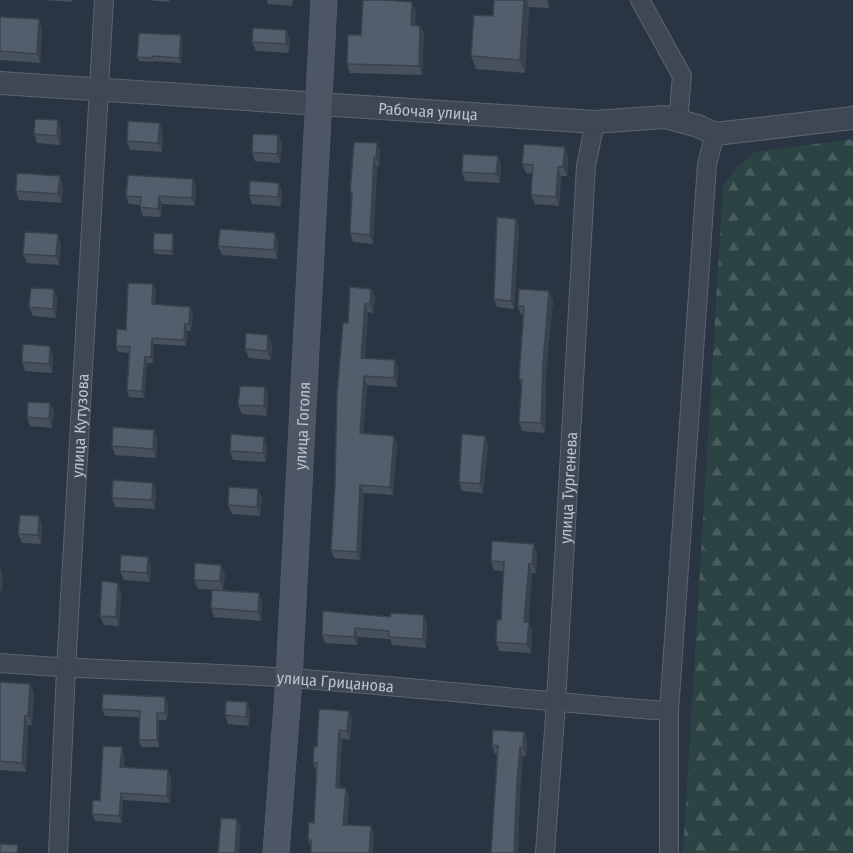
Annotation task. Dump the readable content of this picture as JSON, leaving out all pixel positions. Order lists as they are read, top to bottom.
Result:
{
  "streets": {
    "main road": ["улица Гоголя"],
    "street": [
      "Рабочая улица",
      "улица Кутузова",
      "улица Тургенева",
      "улица Грицанова"
    ]
  },
  "crossings": [
    ["Рабочая улица", "улица Кутузова"],
    ["Рабочая улица", "улица Гоголя"],
    ["Рабочая улица", "улица Тургенева"],
    ["улица Кутузова", "улица Грицанова"],
    ["улица Гоголя", "улица Грицанова"],
    ["улица Тургенева", "улица Грицанова"]
  ]
}
